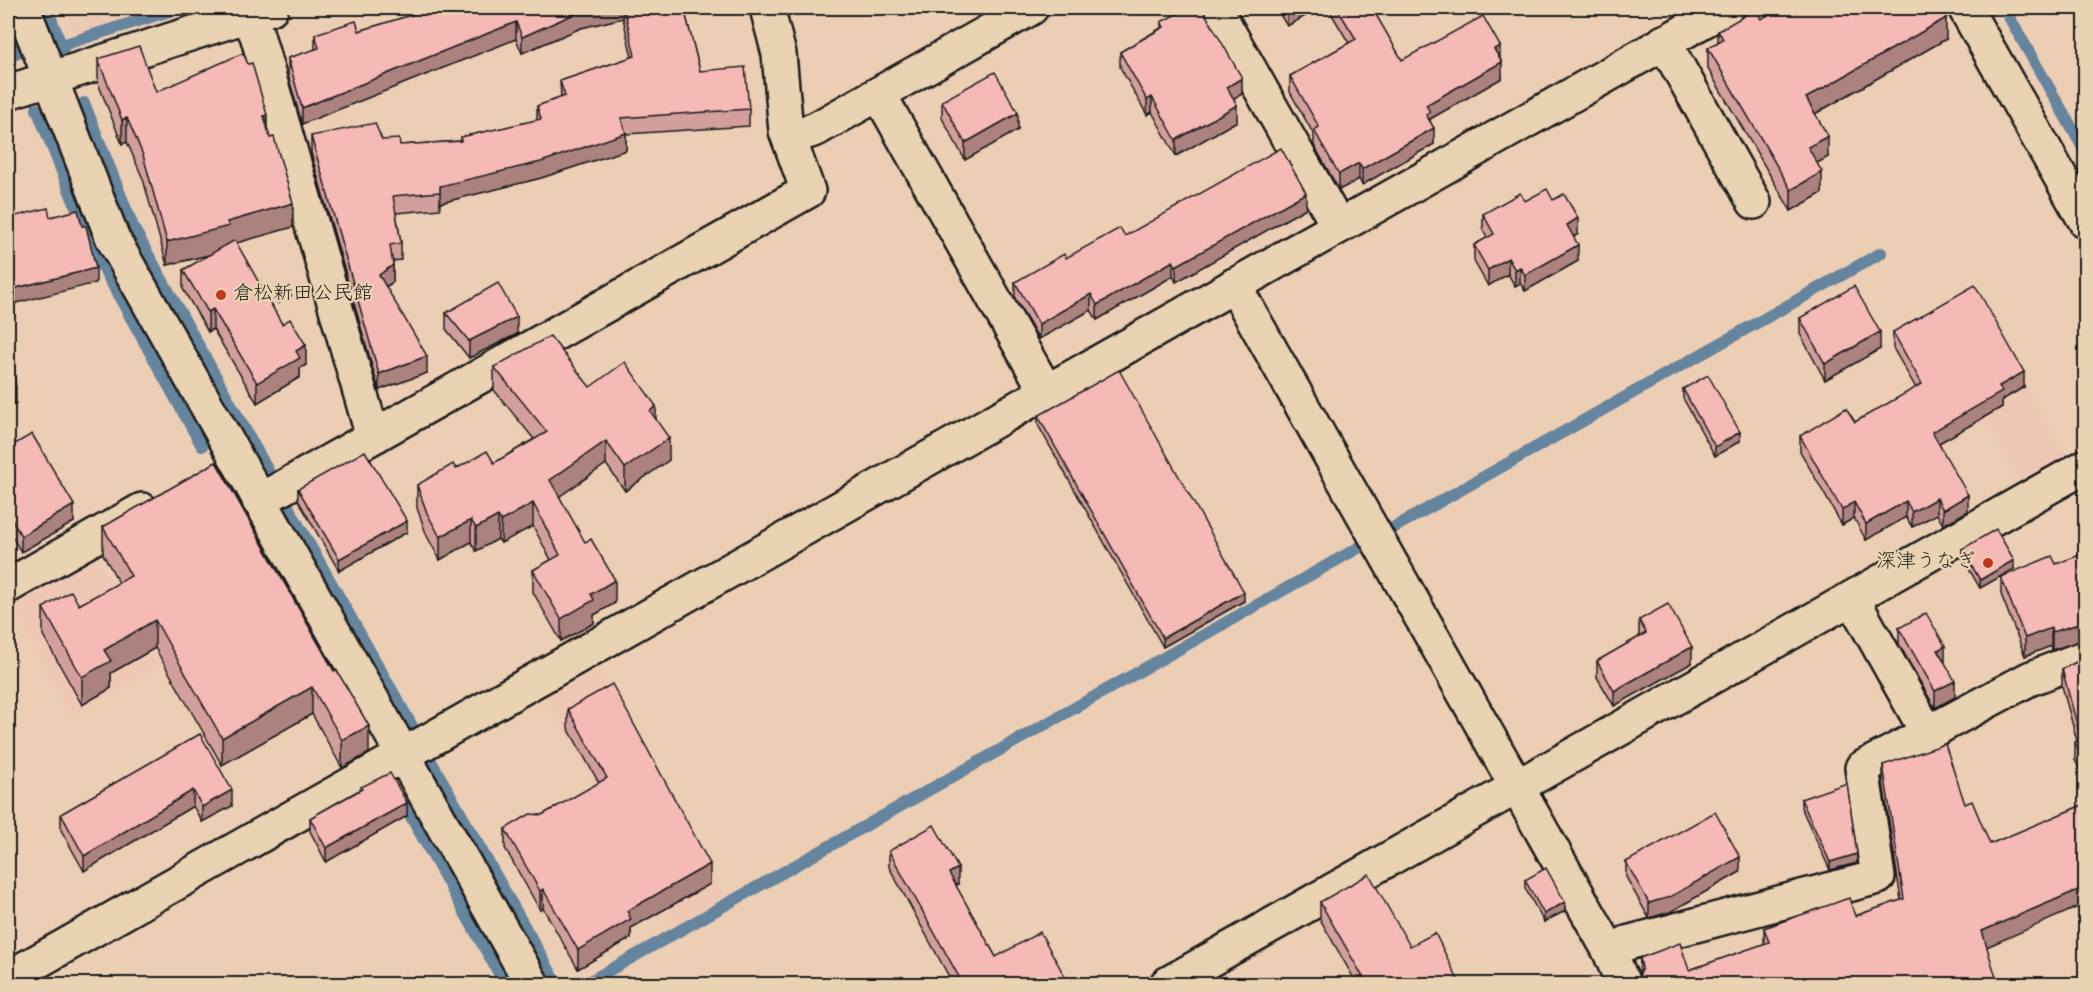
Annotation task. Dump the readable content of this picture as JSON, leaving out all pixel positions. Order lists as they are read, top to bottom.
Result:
{
  "places": ["倉松新田公民館", "深津うなぎ"]
}
